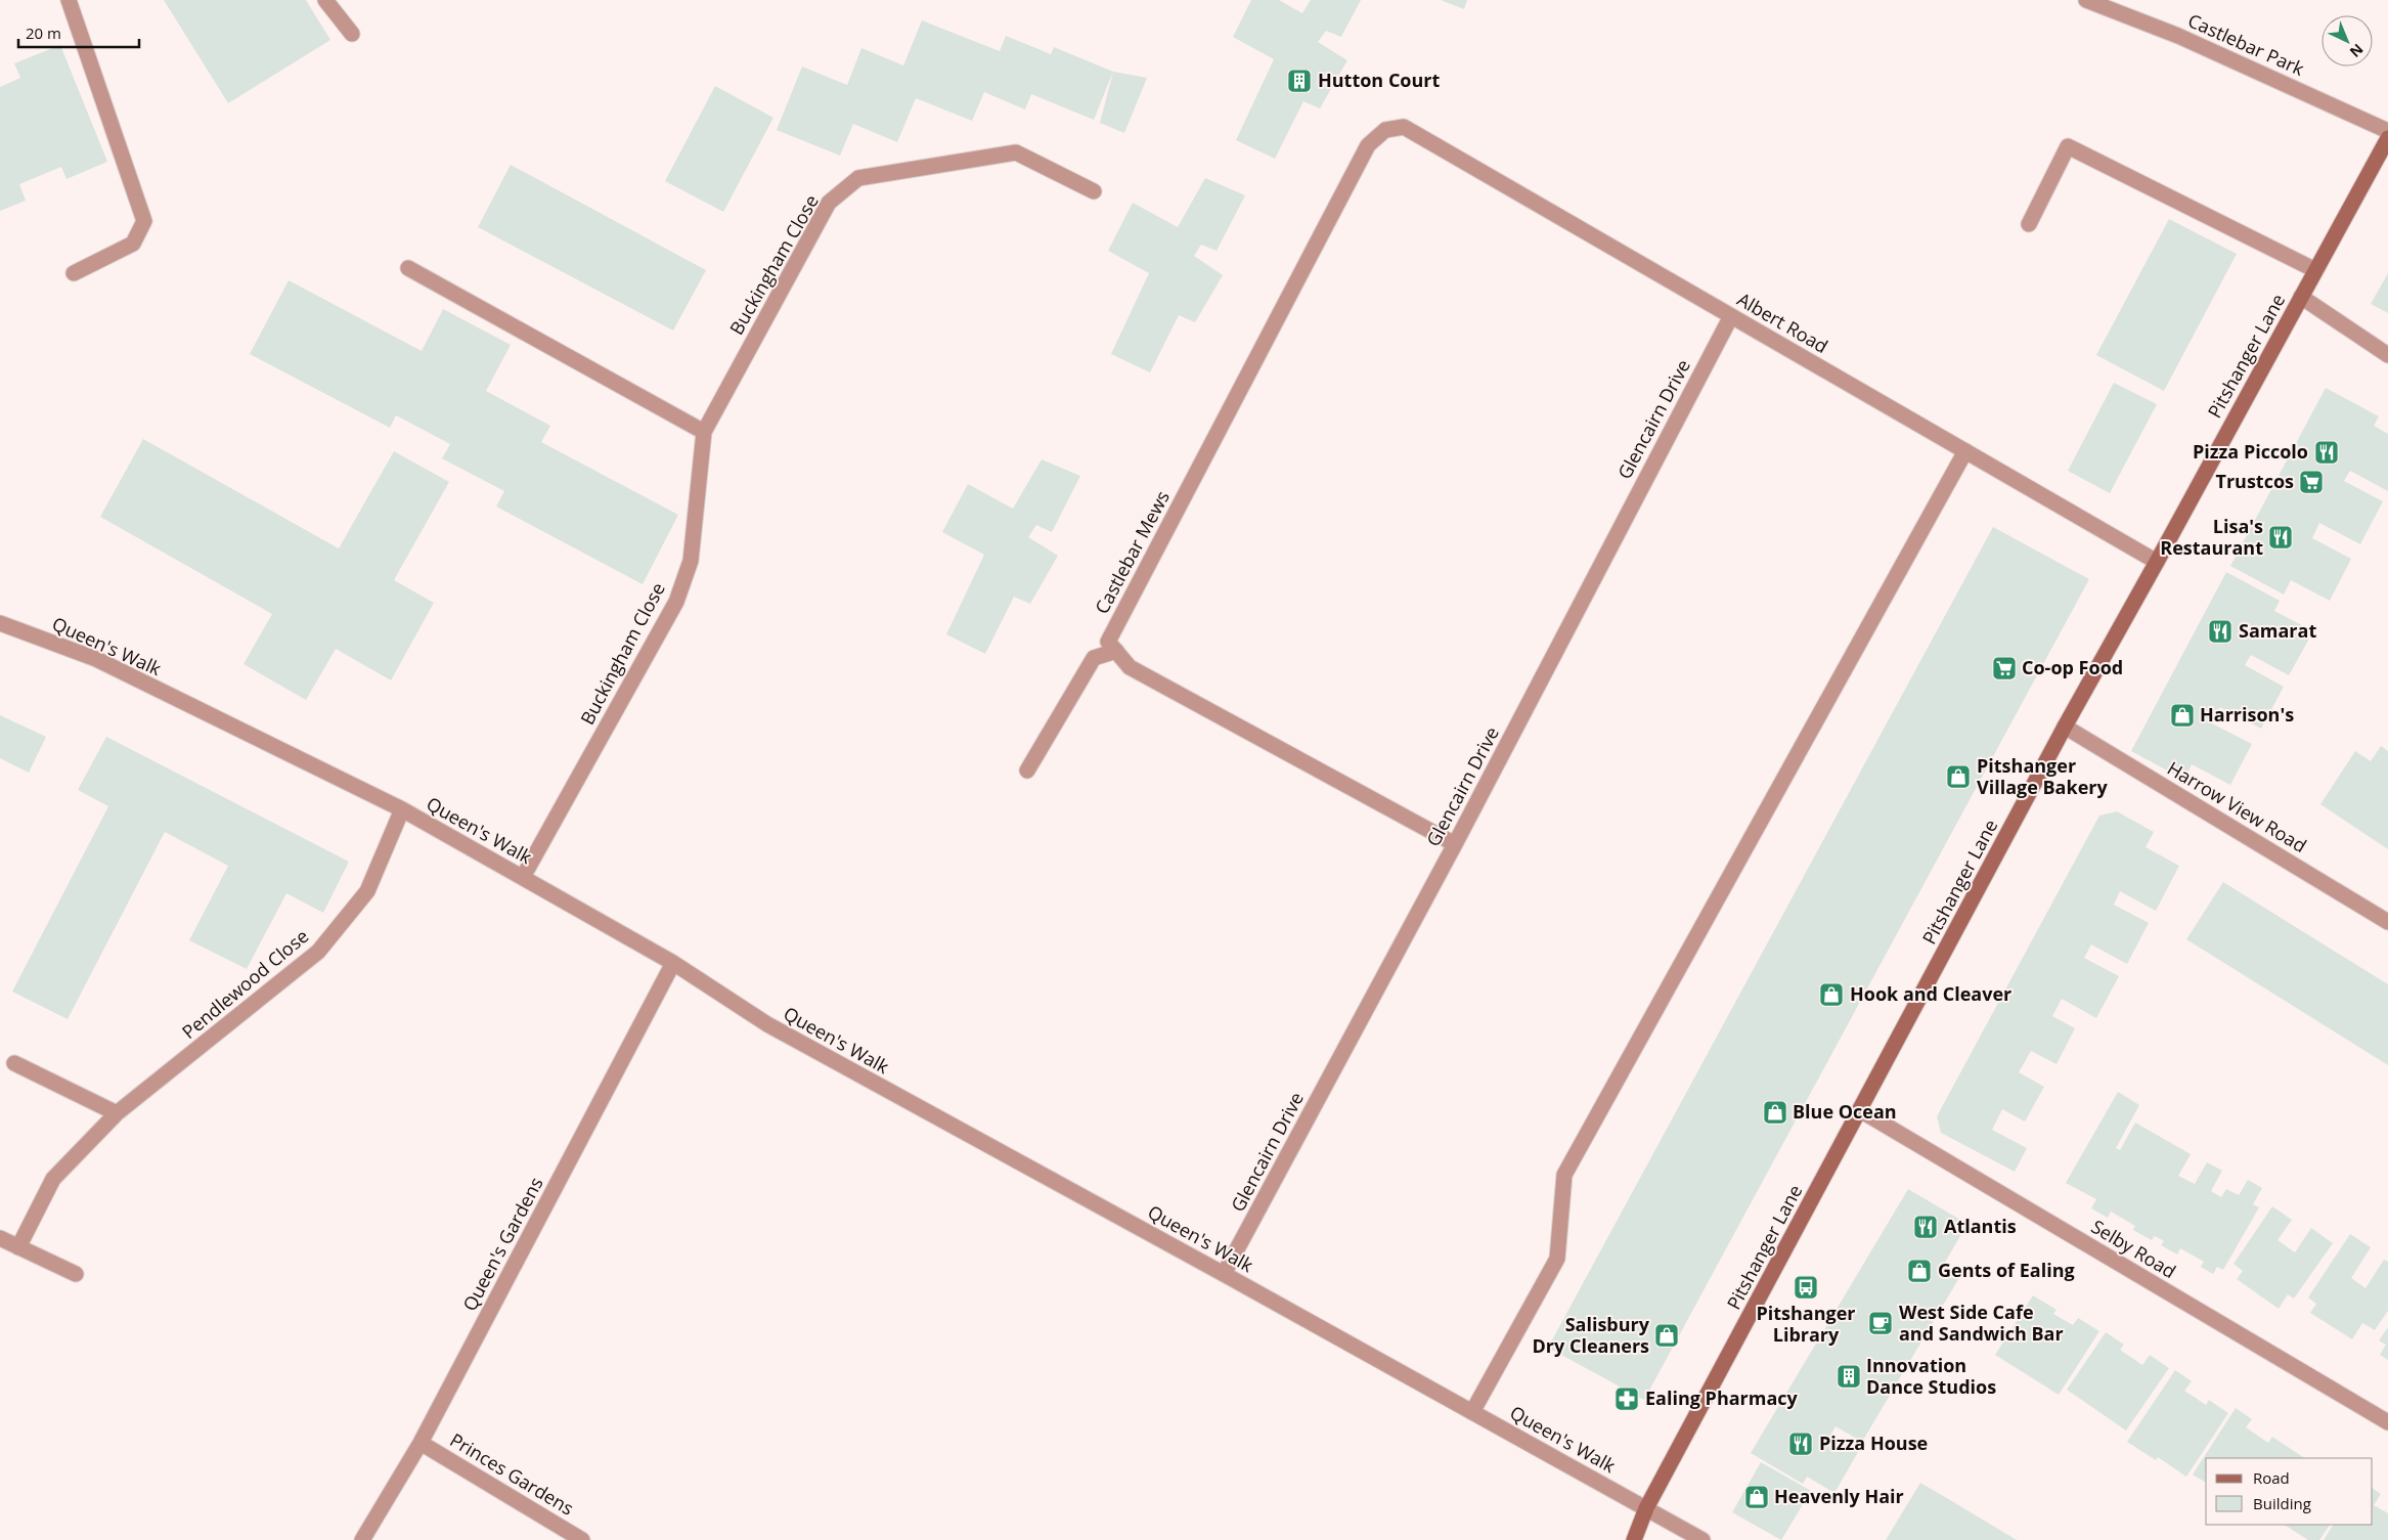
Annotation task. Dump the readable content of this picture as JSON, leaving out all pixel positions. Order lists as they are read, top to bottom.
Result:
{
  "streets": {
    "street": [
      "Castlebar Park",
      "Buckingham Close",
      "Albert Road",
      "Pitshanger Lane",
      "Glencairn Drive",
      "Castlebar Mews",
      "Queen's Walk",
      "Harrow View Road",
      "Pendlewood Close",
      "Queen's Gardens",
      "Selby Road",
      "Princes Gardens"
    ]
  },
  "crossings": [
    ["Buckingham Close", "Queen's Walk"],
    ["Albert Road", "Pitshanger Lane"],
    ["Albert Road", "Glencairn Drive"],
    ["Albert Road", "Castlebar Mews"],
    ["Pitshanger Lane", "Queen's Walk"],
    ["Pitshanger Lane", "Harrow View Road"],
    ["Pitshanger Lane", "Selby Road"],
    ["Glencairn Drive", "Queen's Walk"],
    ["Queen's Walk", "Pendlewood Close"],
    ["Queen's Walk", "Queen's Gardens"],
    ["Queen's Gardens", "Princes Gardens"]
  ],
  "places": {
    "building": ["Hutton Court", "Innovation Dance Studios"],
    "restaurant": [
      "Pizza Piccolo",
      "Lisa's Restaurant",
      "Samarat",
      "Atlantis",
      "Pizza House"
    ],
    "supermarket": ["Trustcos", "Co-op Food"],
    "shop": [
      "Harrison's",
      "Pitshanger Village Bakery",
      "Hook and Cleaver",
      "Blue Ocean",
      "Gents of Ealing",
      "Salisbury Dry Cleaners",
      "Heavenly Hair"
    ],
    "bus stop": ["Pitshanger Library"],
    "cafe": ["West Side Cafe and Sandwich Bar"],
    "pharmacy": ["Ealing Pharmacy"]
  },
  "legend": ["Road", "Building"],
  "scale_bar": "20 m",
  "north": "bottom right"
}
